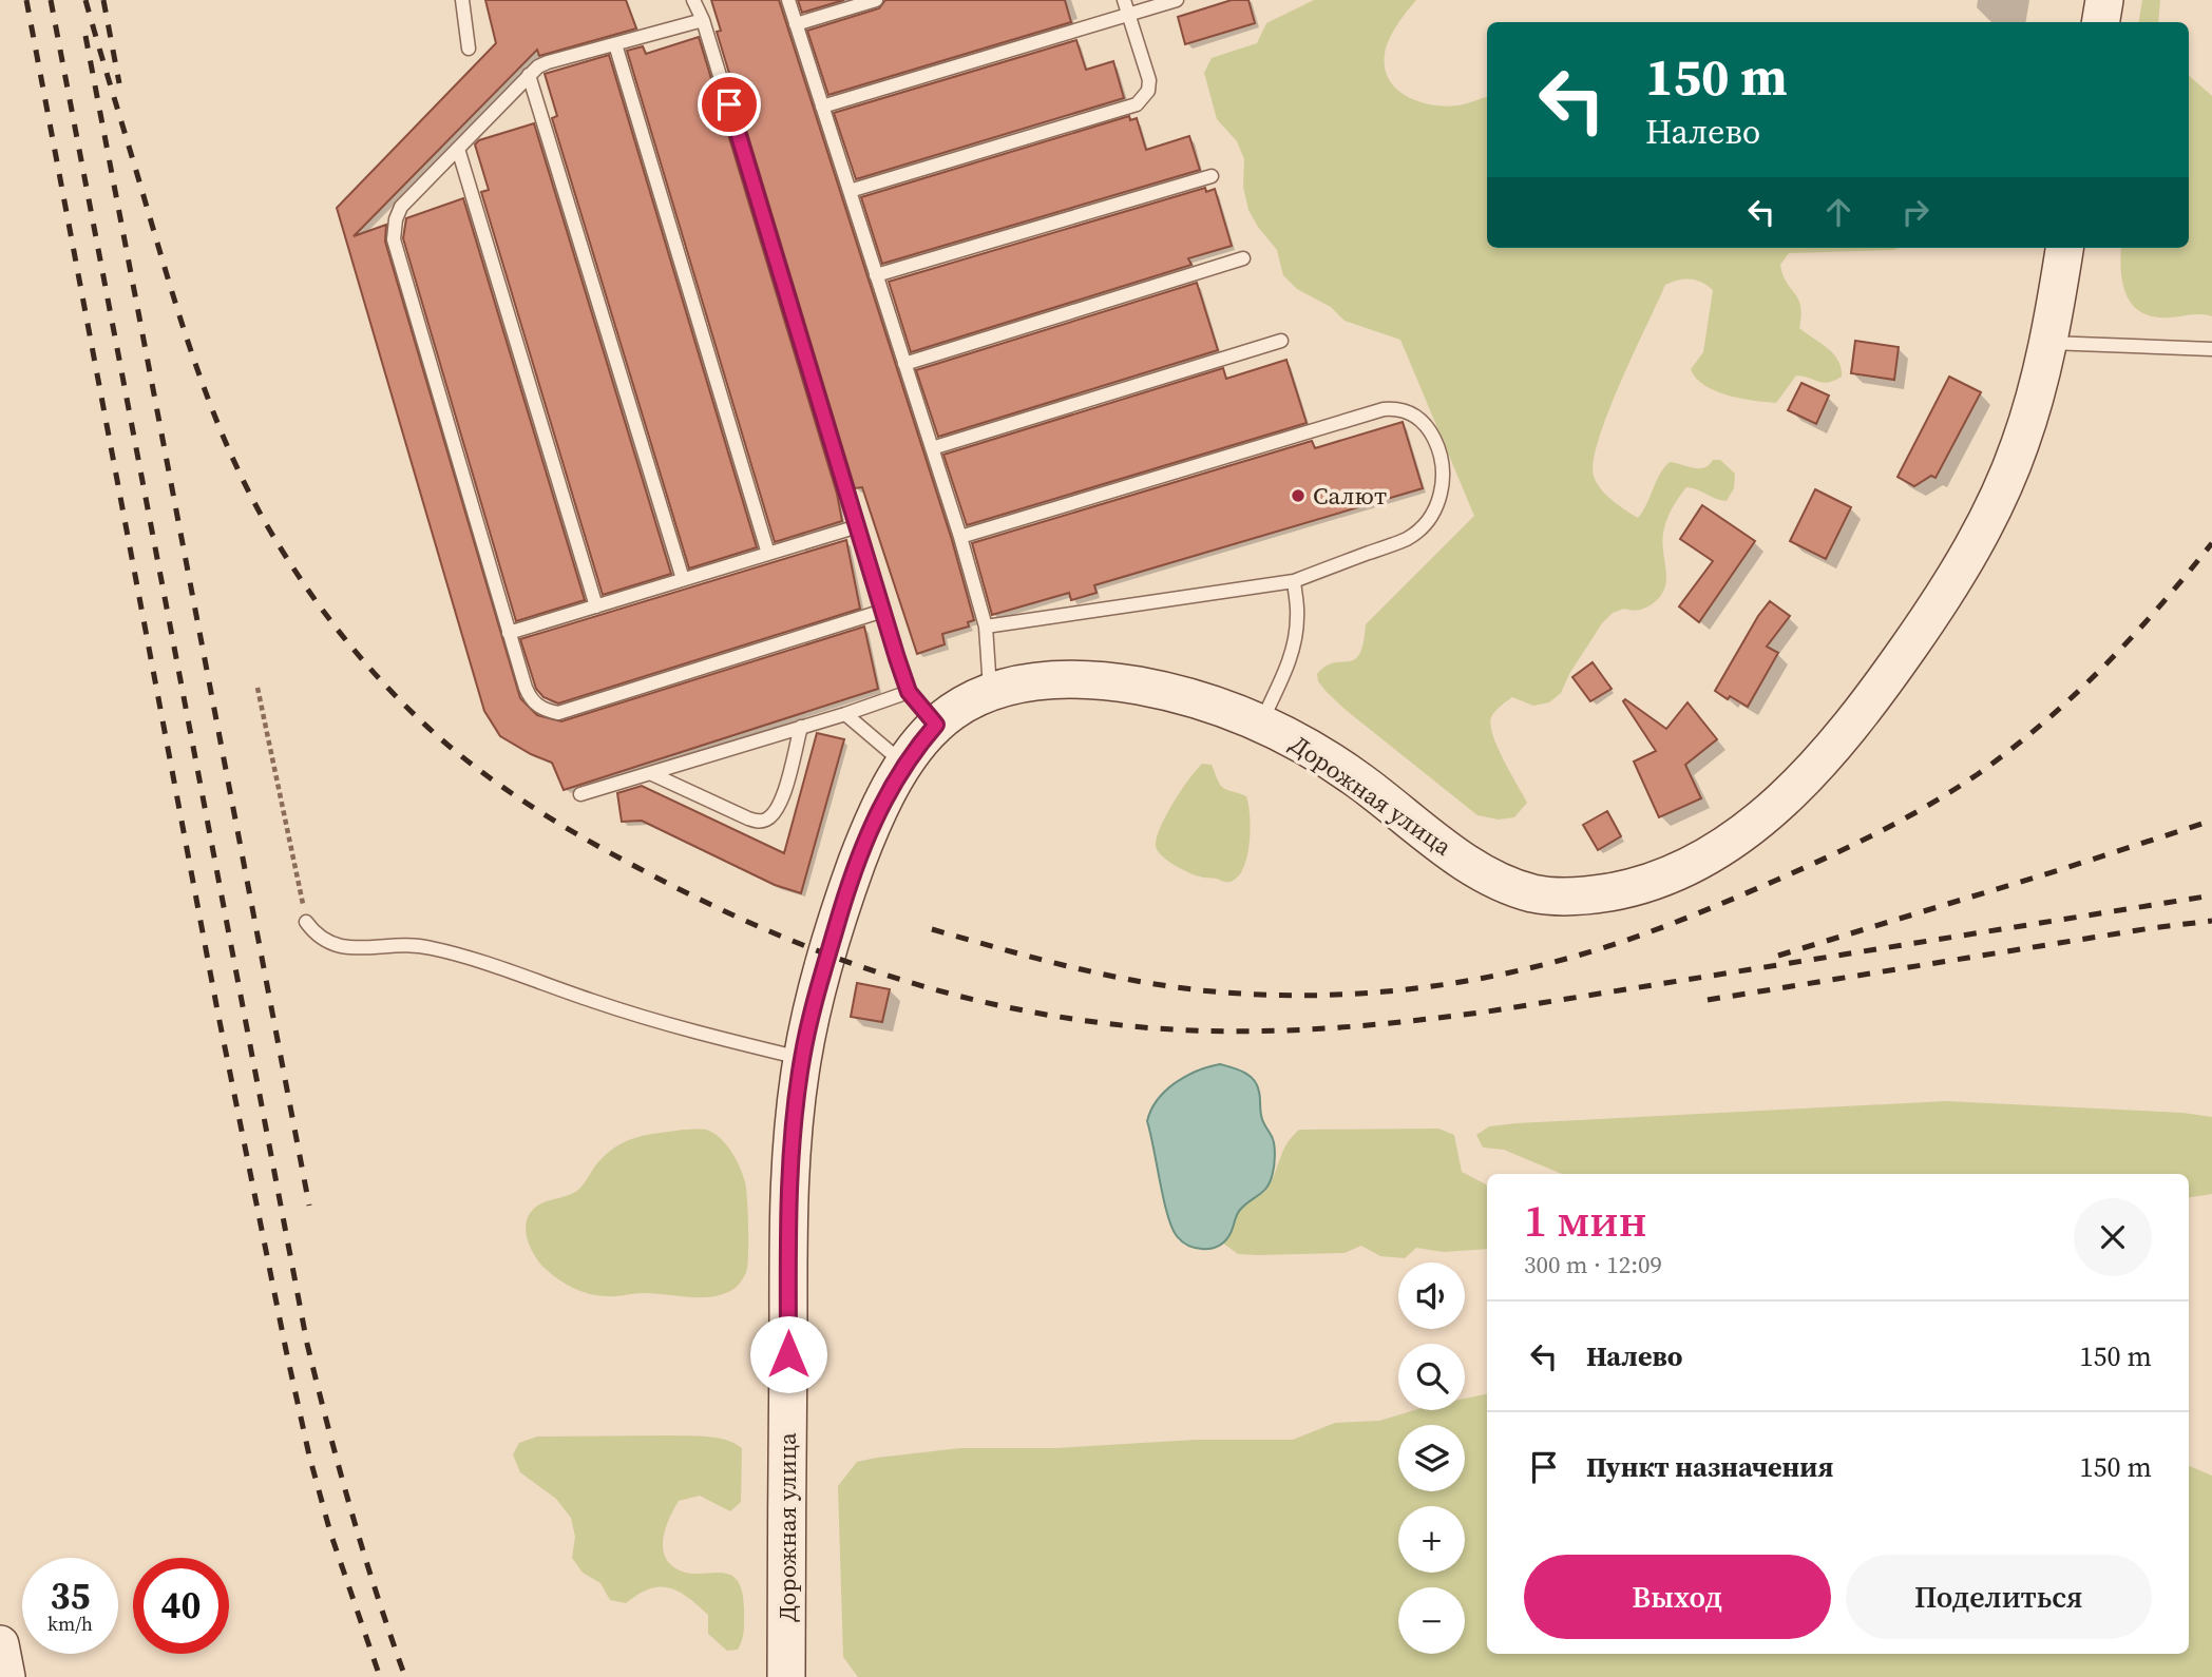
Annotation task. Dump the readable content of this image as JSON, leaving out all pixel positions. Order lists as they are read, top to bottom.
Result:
{
  "streets": {
    "street": ["Дорожная улица"]
  },
  "places": ["Салют"],
  "page": {
    "turn": ["150 m", "Налево"],
    "heading": ["1 мин", "300 m · 12:09"],
    "map_buttons": ["+", "−"],
    "list": [
      {
        "name": "Налево",
        "value": "150 m"
      },
      {
        "name": "Пункт назначения",
        "value": "150 m"
      }
    ],
    "buttons": ["Выход", "Поделиться"],
    "speed": "35 km/h",
    "limit": "40"
  }
}
